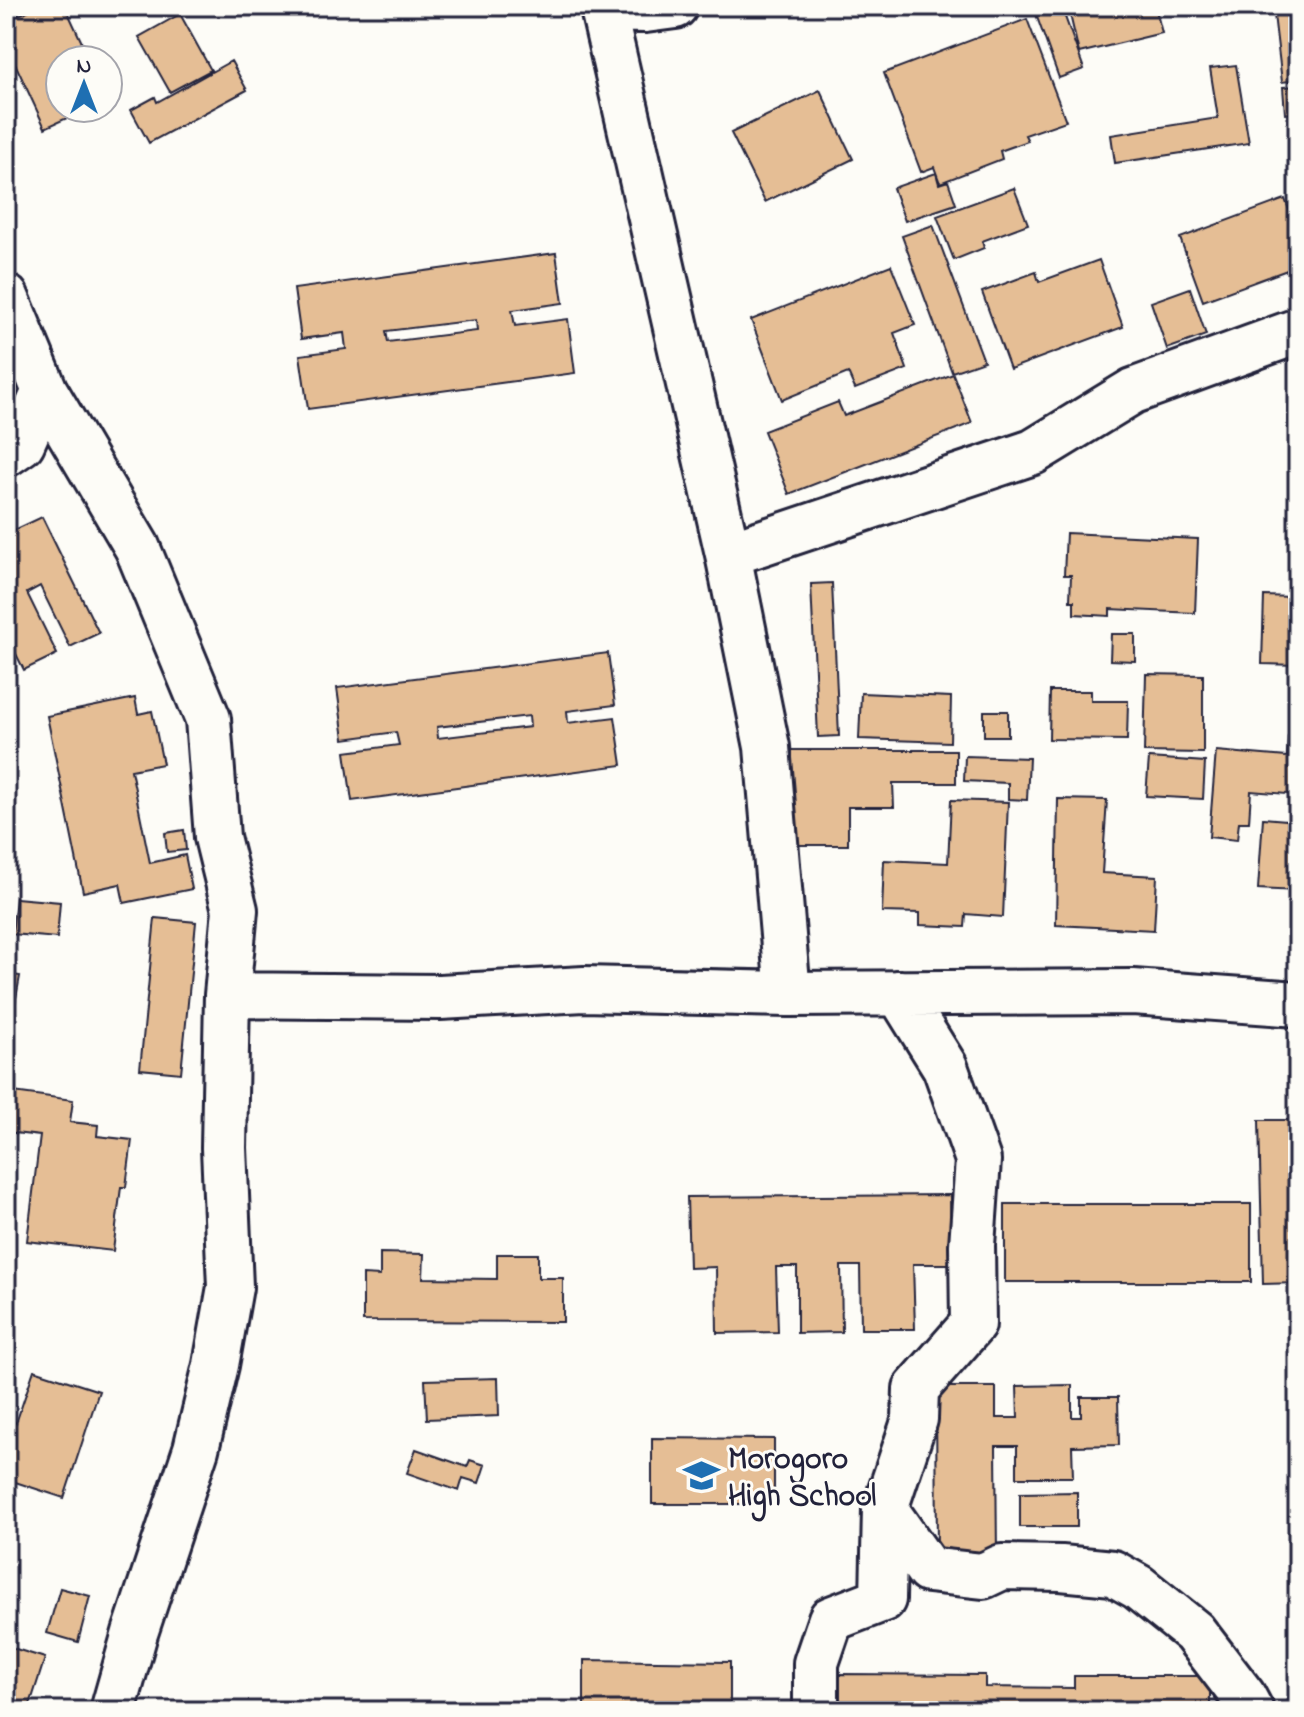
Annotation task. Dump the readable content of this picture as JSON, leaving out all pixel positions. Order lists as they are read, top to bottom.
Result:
{
  "places": {
    "school or university": ["Morogoro High School"]
  },
  "north": "top"
}
